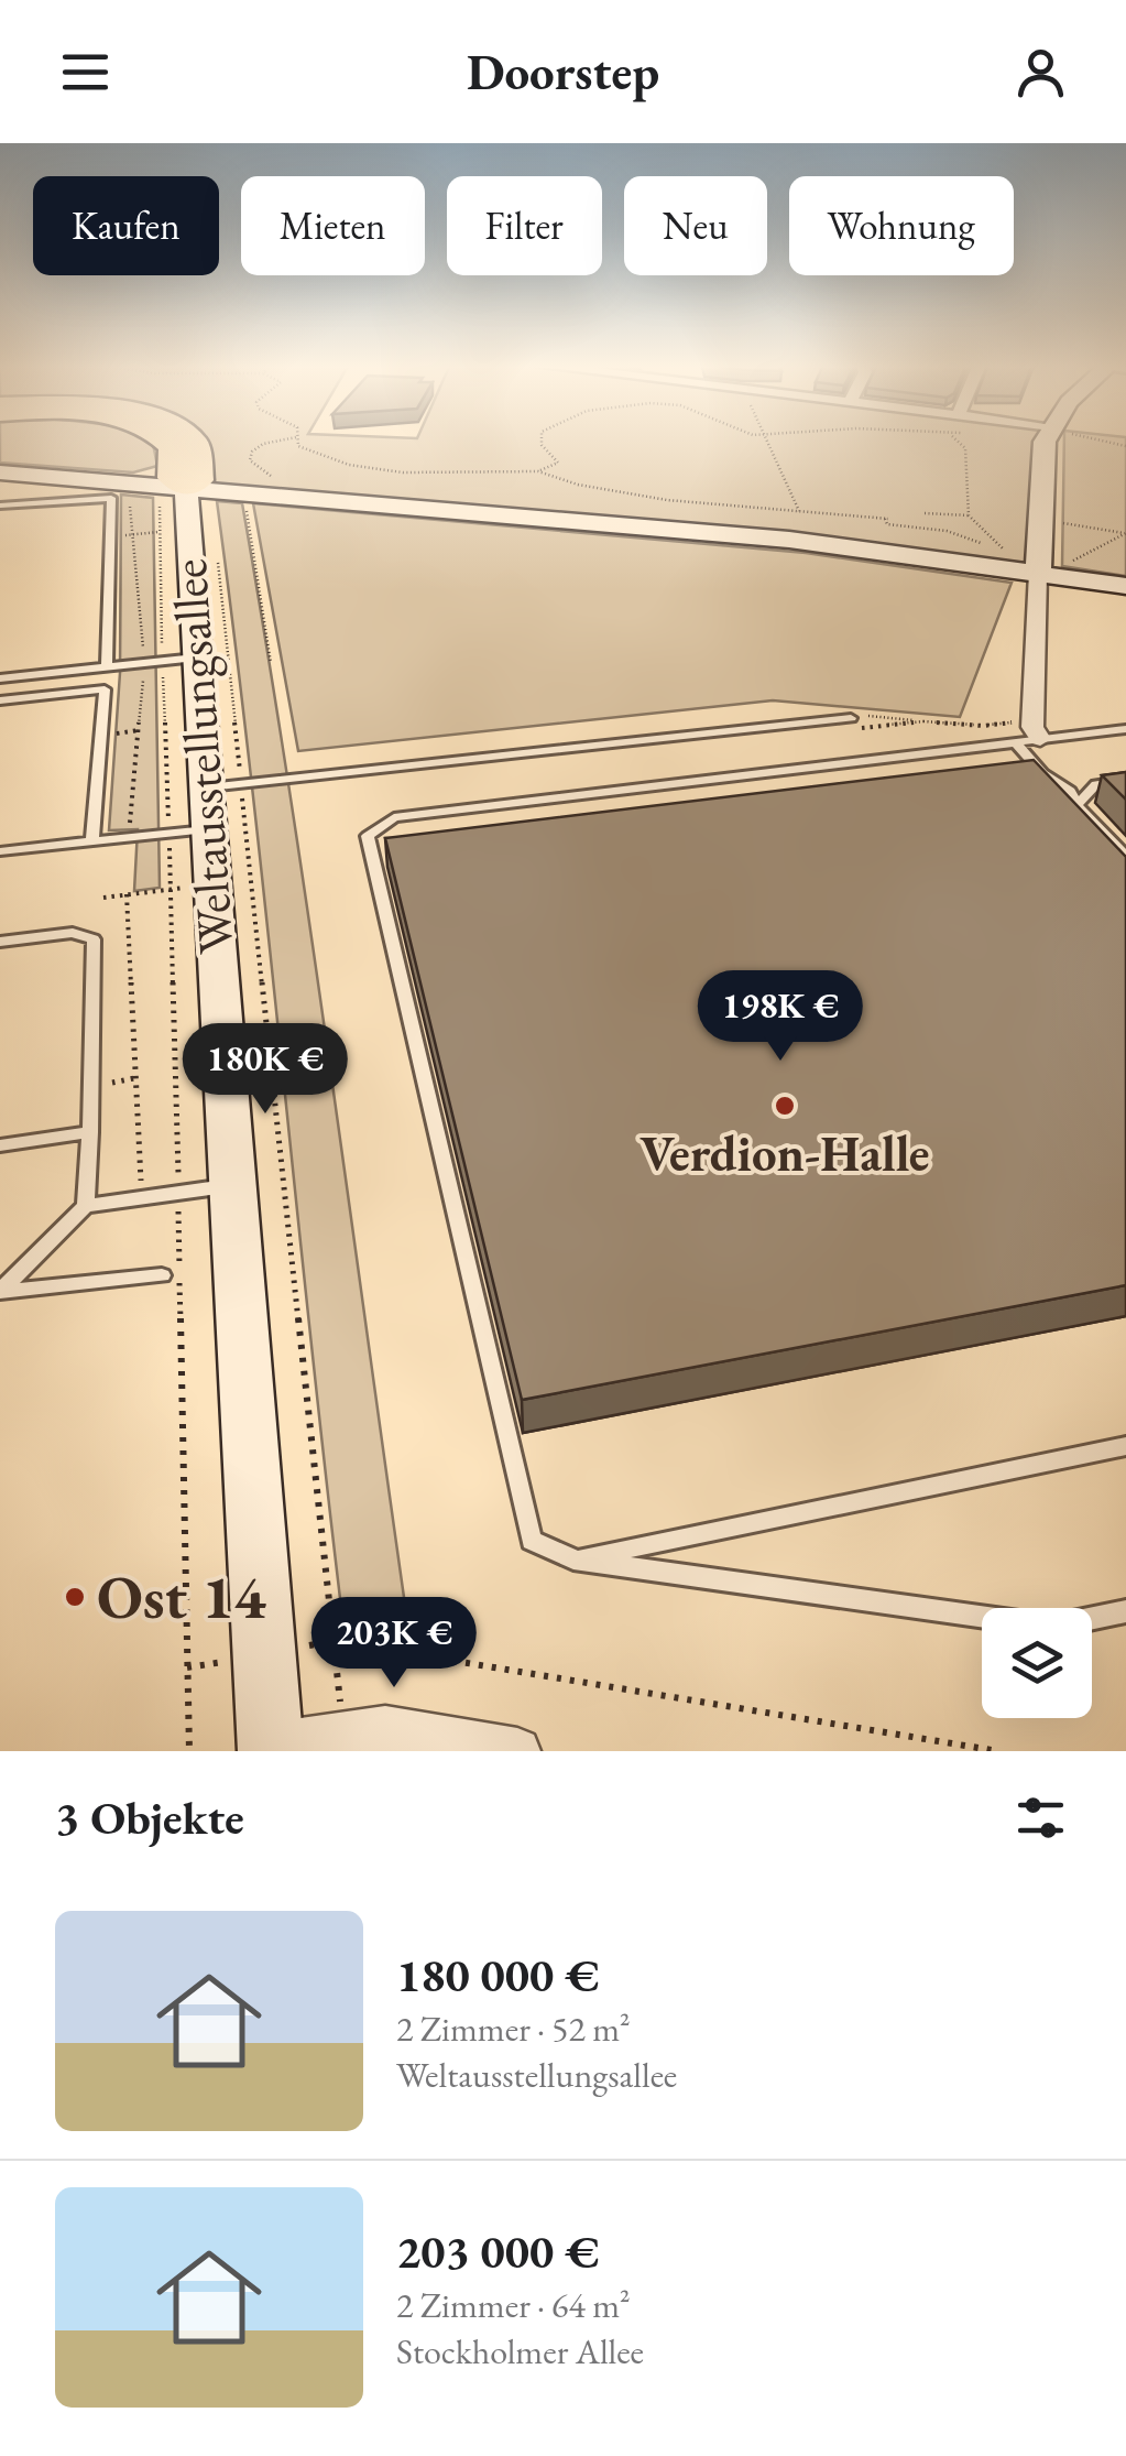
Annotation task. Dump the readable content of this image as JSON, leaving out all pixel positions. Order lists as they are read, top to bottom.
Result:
{
  "streets": {
    "main road": ["Weltausstellungsallee"]
  },
  "places": ["Verdion-Halle", "Ost 14"],
  "page": {
    "header": "Doorstep",
    "chip": [
      "Kaufen",
      "Mieten",
      "Filter",
      "Neu",
      "Wohnung"
    ],
    "price": ["198K €", "180K €", "203K €"],
    "heading": "3 Objekte",
    "list": [
      {
        "name": "180 000 €",
        "note": "2 Zimmer · 52 m² · Weltausstellungsallee"
      },
      {
        "name": "203 000 €",
        "note": "2 Zimmer · 64 m² · Stockholmer Allee"
      }
    ]
  }
}
